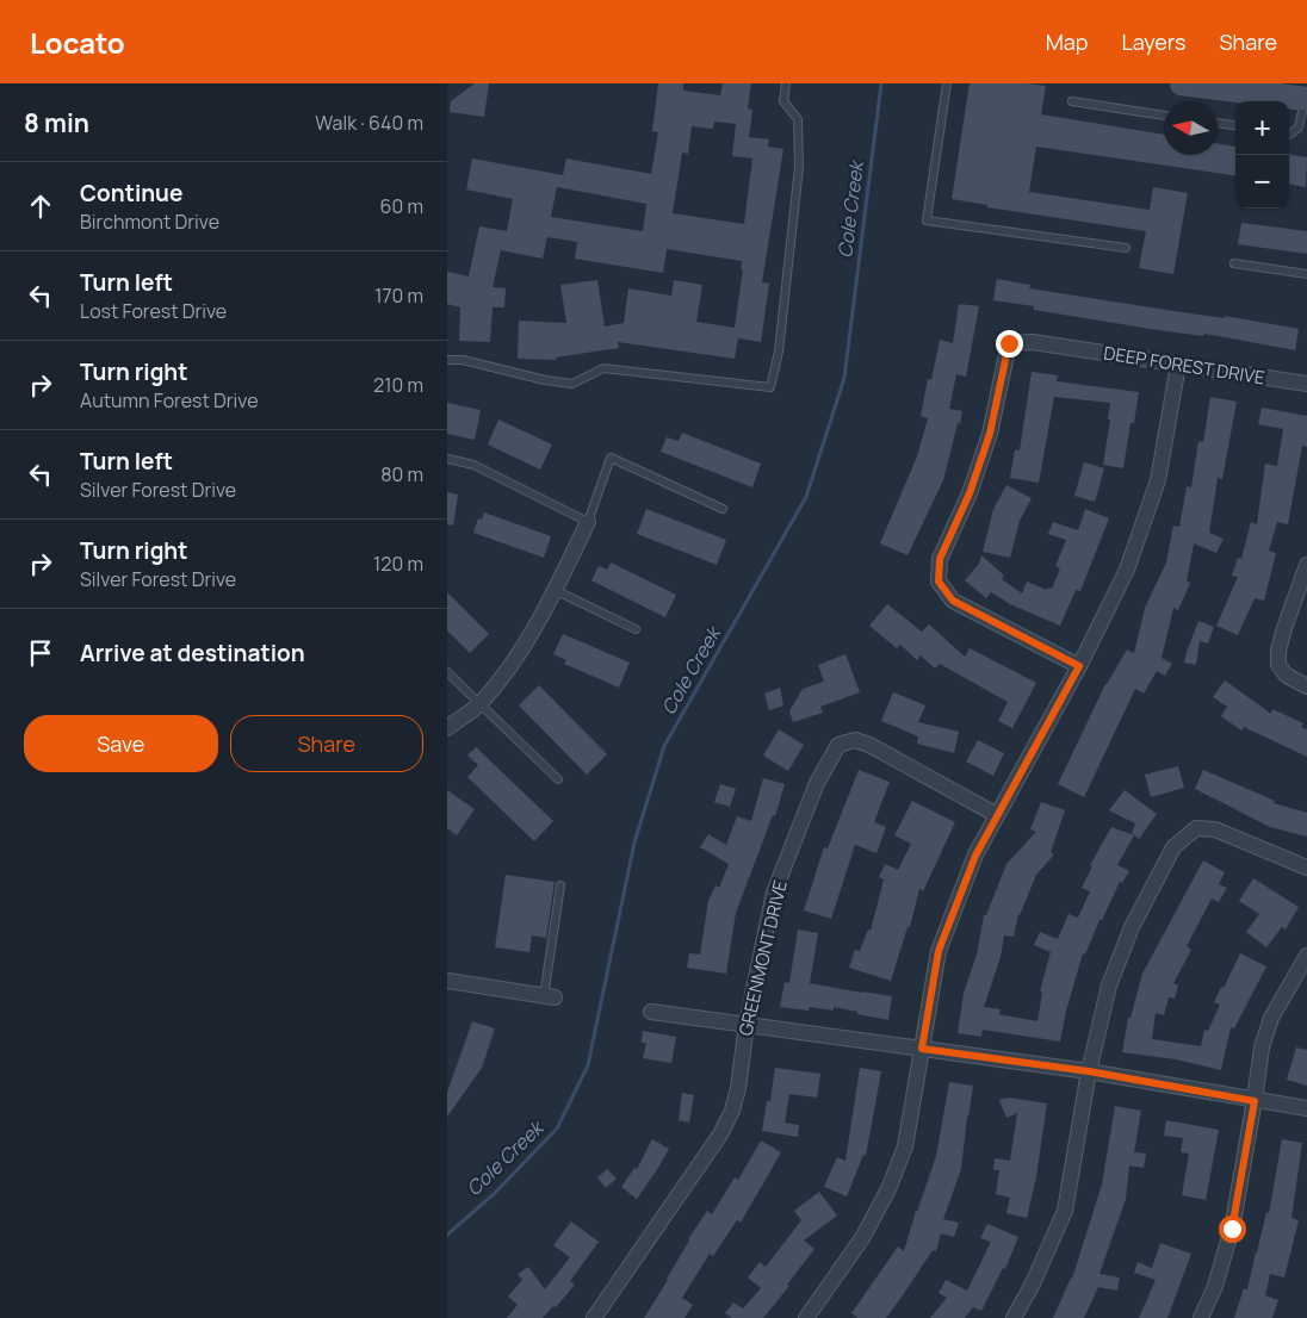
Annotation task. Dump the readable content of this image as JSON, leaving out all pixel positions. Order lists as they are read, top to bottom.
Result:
{
  "streets": {
    "street": ["DEEP FOREST DRIVE", "GREENMONT DRIVE"]
  },
  "water": ["Cole Creek"],
  "north": "left",
  "page": {
    "header": "Locato",
    "nav": ["Map", "Layers", "Share"],
    "heading": ["8 min", "Walk · 640 m"],
    "map_buttons": ["+", "−"],
    "list": [
      ["Continue", "Birchmont Drive", "60 m"],
      ["Turn left", "Lost Forest Drive", "170 m"],
      ["Turn right", "Autumn Forest Drive", "210 m"],
      ["Turn left", "Silver Forest Drive", "80 m"],
      ["Turn right", "Silver Forest Drive", "120 m"],
      "Arrive at destination"
    ],
    "buttons": ["Save", "Share"]
  }
}
